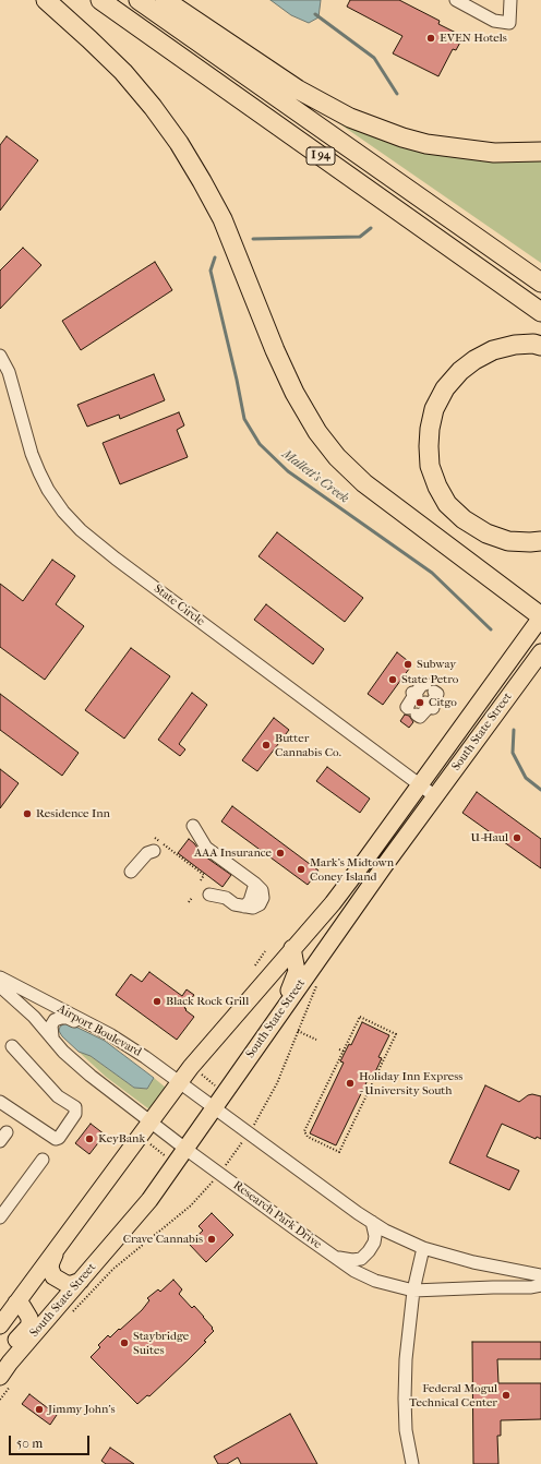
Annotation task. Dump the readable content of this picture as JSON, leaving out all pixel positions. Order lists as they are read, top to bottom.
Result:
{
  "streets": {
    "highway": ["I 94"],
    "main road": ["South State Street"],
    "street": ["State Circle", "Airport Boulevard", "Research Park Drive"]
  },
  "crossings": [
    ["State Circle", "South State Street"],
    ["South State Street", "Airport Boulevard"],
    ["South State Street", "Research Park Drive"],
    ["Airport Boulevard", "Research Park Drive"]
  ],
  "water": ["Mallett's Creek"],
  "places": [
    "EVEN Hotels",
    "Subway",
    "State Petro",
    "Citgo",
    "Butter Cannabis Co.",
    "Residence Inn",
    "U-Haul",
    "AAA Insurance",
    "Mark's Midtown Coney Island",
    "Black Rock Grill",
    "Holiday Inn Express - University South",
    "KeyBank",
    "Crave Cannabis",
    "Staybridge Suites",
    "Federal Mogul Technical Center",
    "Jimmy John's"
  ],
  "scale_bar": "50 m"
}
